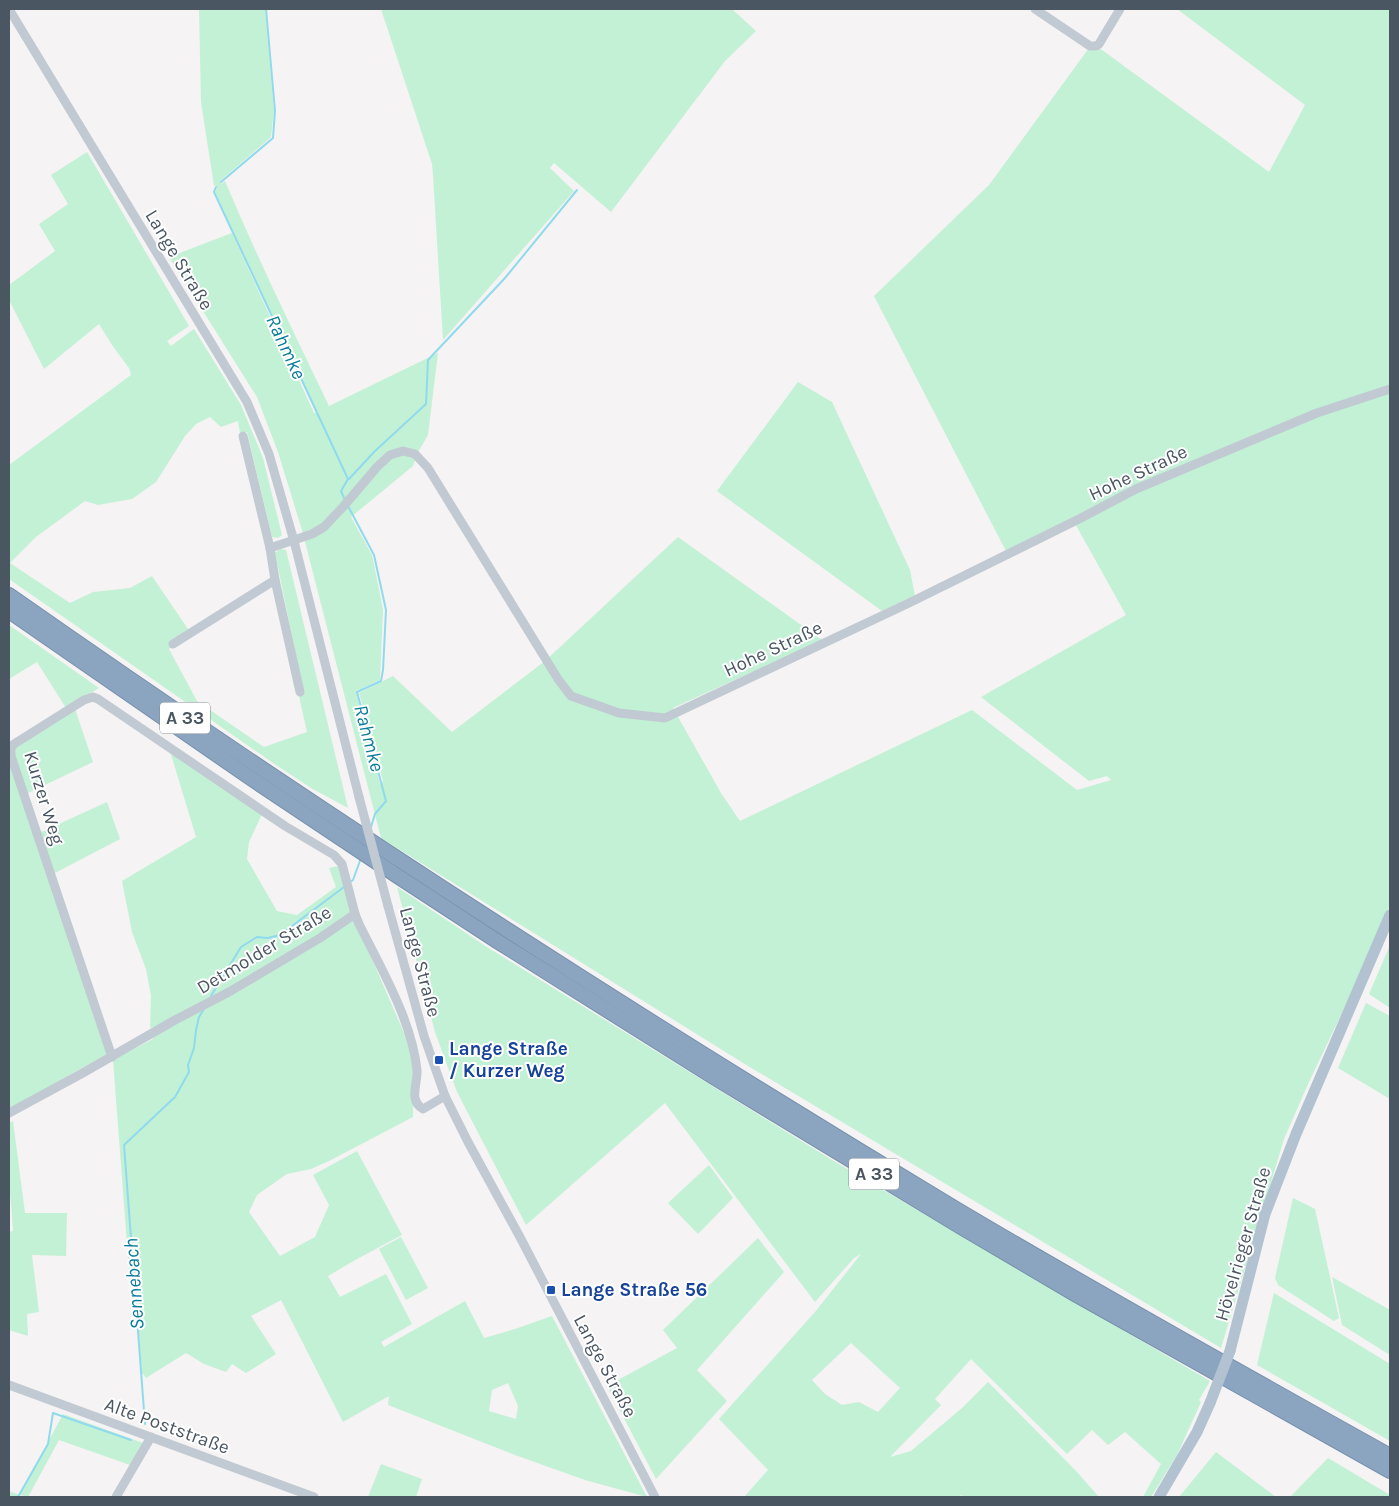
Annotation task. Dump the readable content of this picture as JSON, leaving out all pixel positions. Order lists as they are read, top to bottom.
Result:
{
  "streets": {
    "highway": ["A 33"],
    "main road": ["Hövelrieger Straße"],
    "street": [
      "Lange Straße",
      "Hohe Straße",
      "Kurzer Weg",
      "Detmolder Straße",
      "Alte Poststraße"
    ]
  },
  "crossings": [
    ["Lange Straße", "Hohe Straße"],
    ["Lange Straße", "Detmolder Straße"],
    ["Kurzer Weg", "Detmolder Straße"]
  ],
  "water": ["Rahmke", "Sennebach"],
  "places": {
    "transit": ["Lange Straße / Kurzer Weg", "Lange Straße 56"]
  }
}
